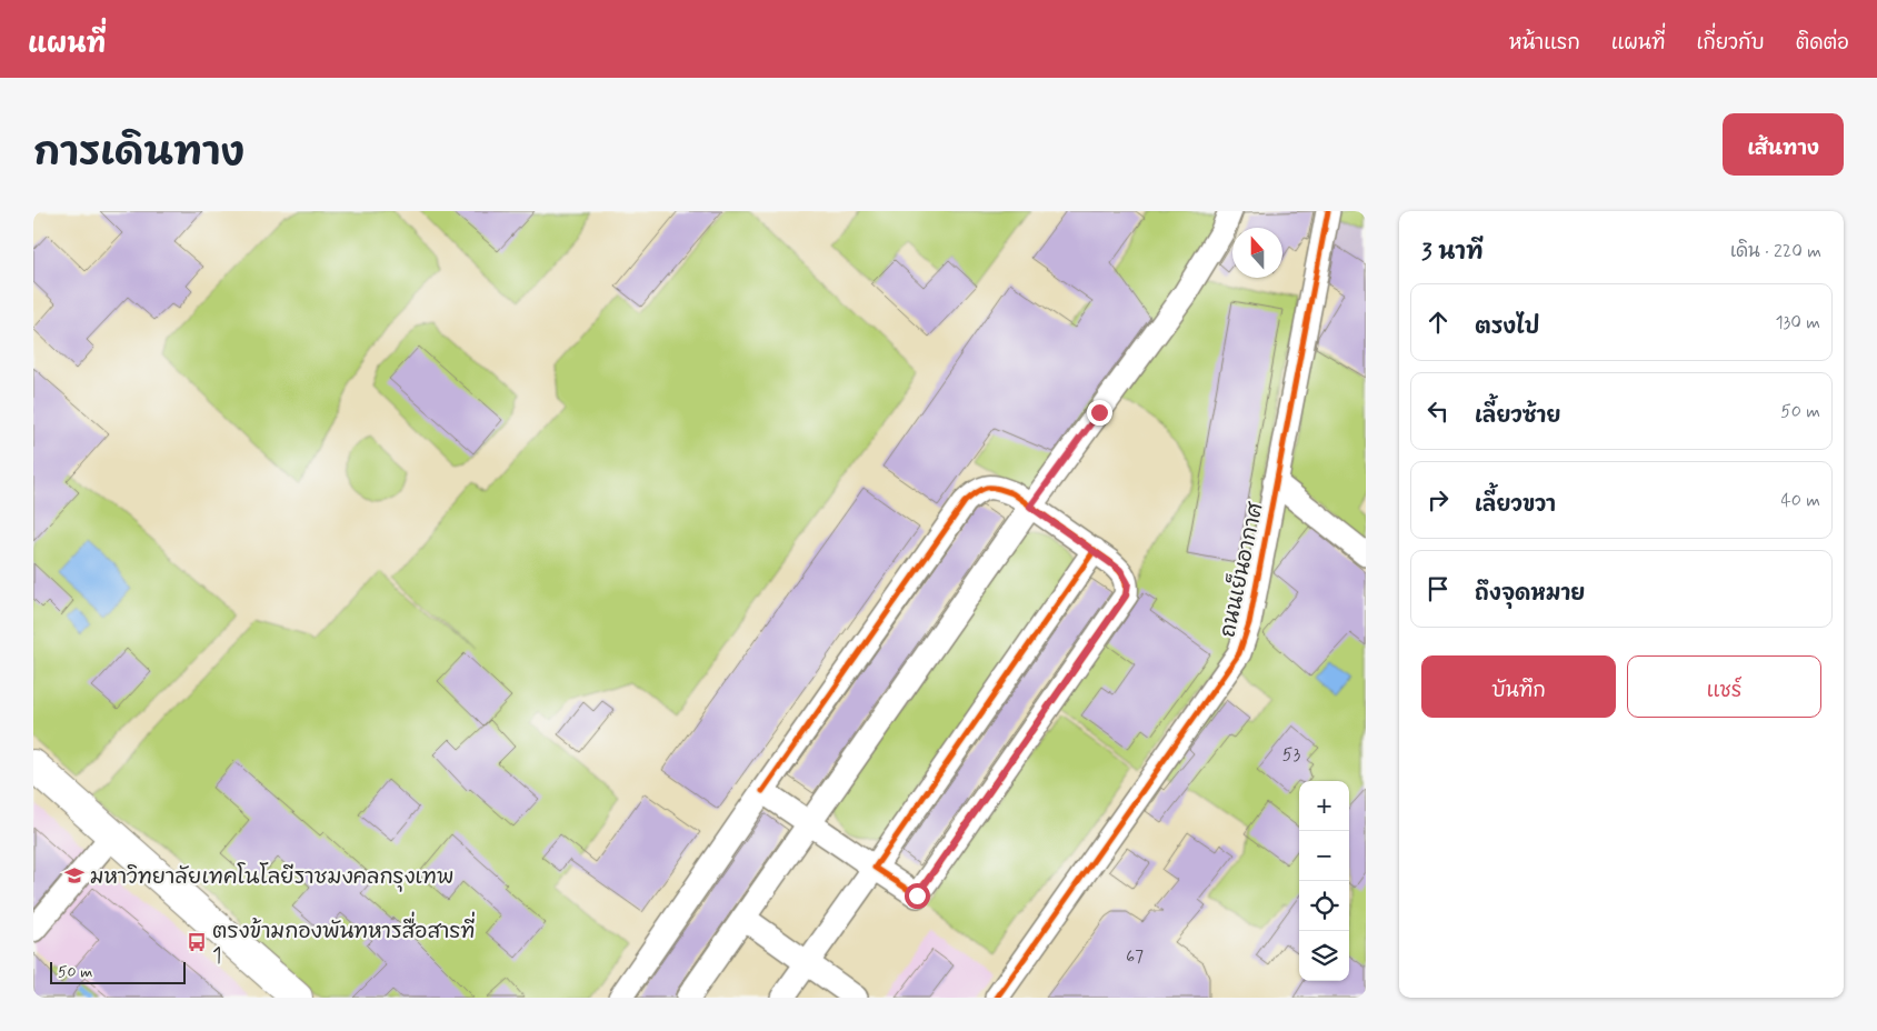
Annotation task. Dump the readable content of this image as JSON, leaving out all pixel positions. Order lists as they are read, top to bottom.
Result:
{
  "streets": {
    "street": ["ถนนเย็นอากาศ"]
  },
  "places": {
    "school or university": ["มหาวิทยาลัยเทคโนโลยีราชมงคลกรุงเทพ"],
    "bus stop": ["ตรงข้ามกองพันทหารสื่อสารที่ 1"]
  },
  "house_numbers": ["53", "67"],
  "scale_bar": "50 m",
  "north": "top",
  "page": {
    "header": "แผนที่",
    "nav": [
      "หน้าแรก",
      "แผนที่",
      "เกี่ยวกับ",
      "ติดต่อ"
    ],
    "title": "การเดินทาง",
    "buttons": [
      "เส้นทาง",
      ["บันทึก", "แชร์"]
    ],
    "heading": ["3 นาที", "เดิน · 220 m"],
    "list": [
      ["ตรงไป", "130 m"],
      ["เลี้ยวซ้าย", "50 m"],
      ["เลี้ยวขวา", "40 m"],
      "ถึงจุดหมาย"
    ],
    "map_buttons": ["+", "−"],
    "scale": "50 m"
  }
}
